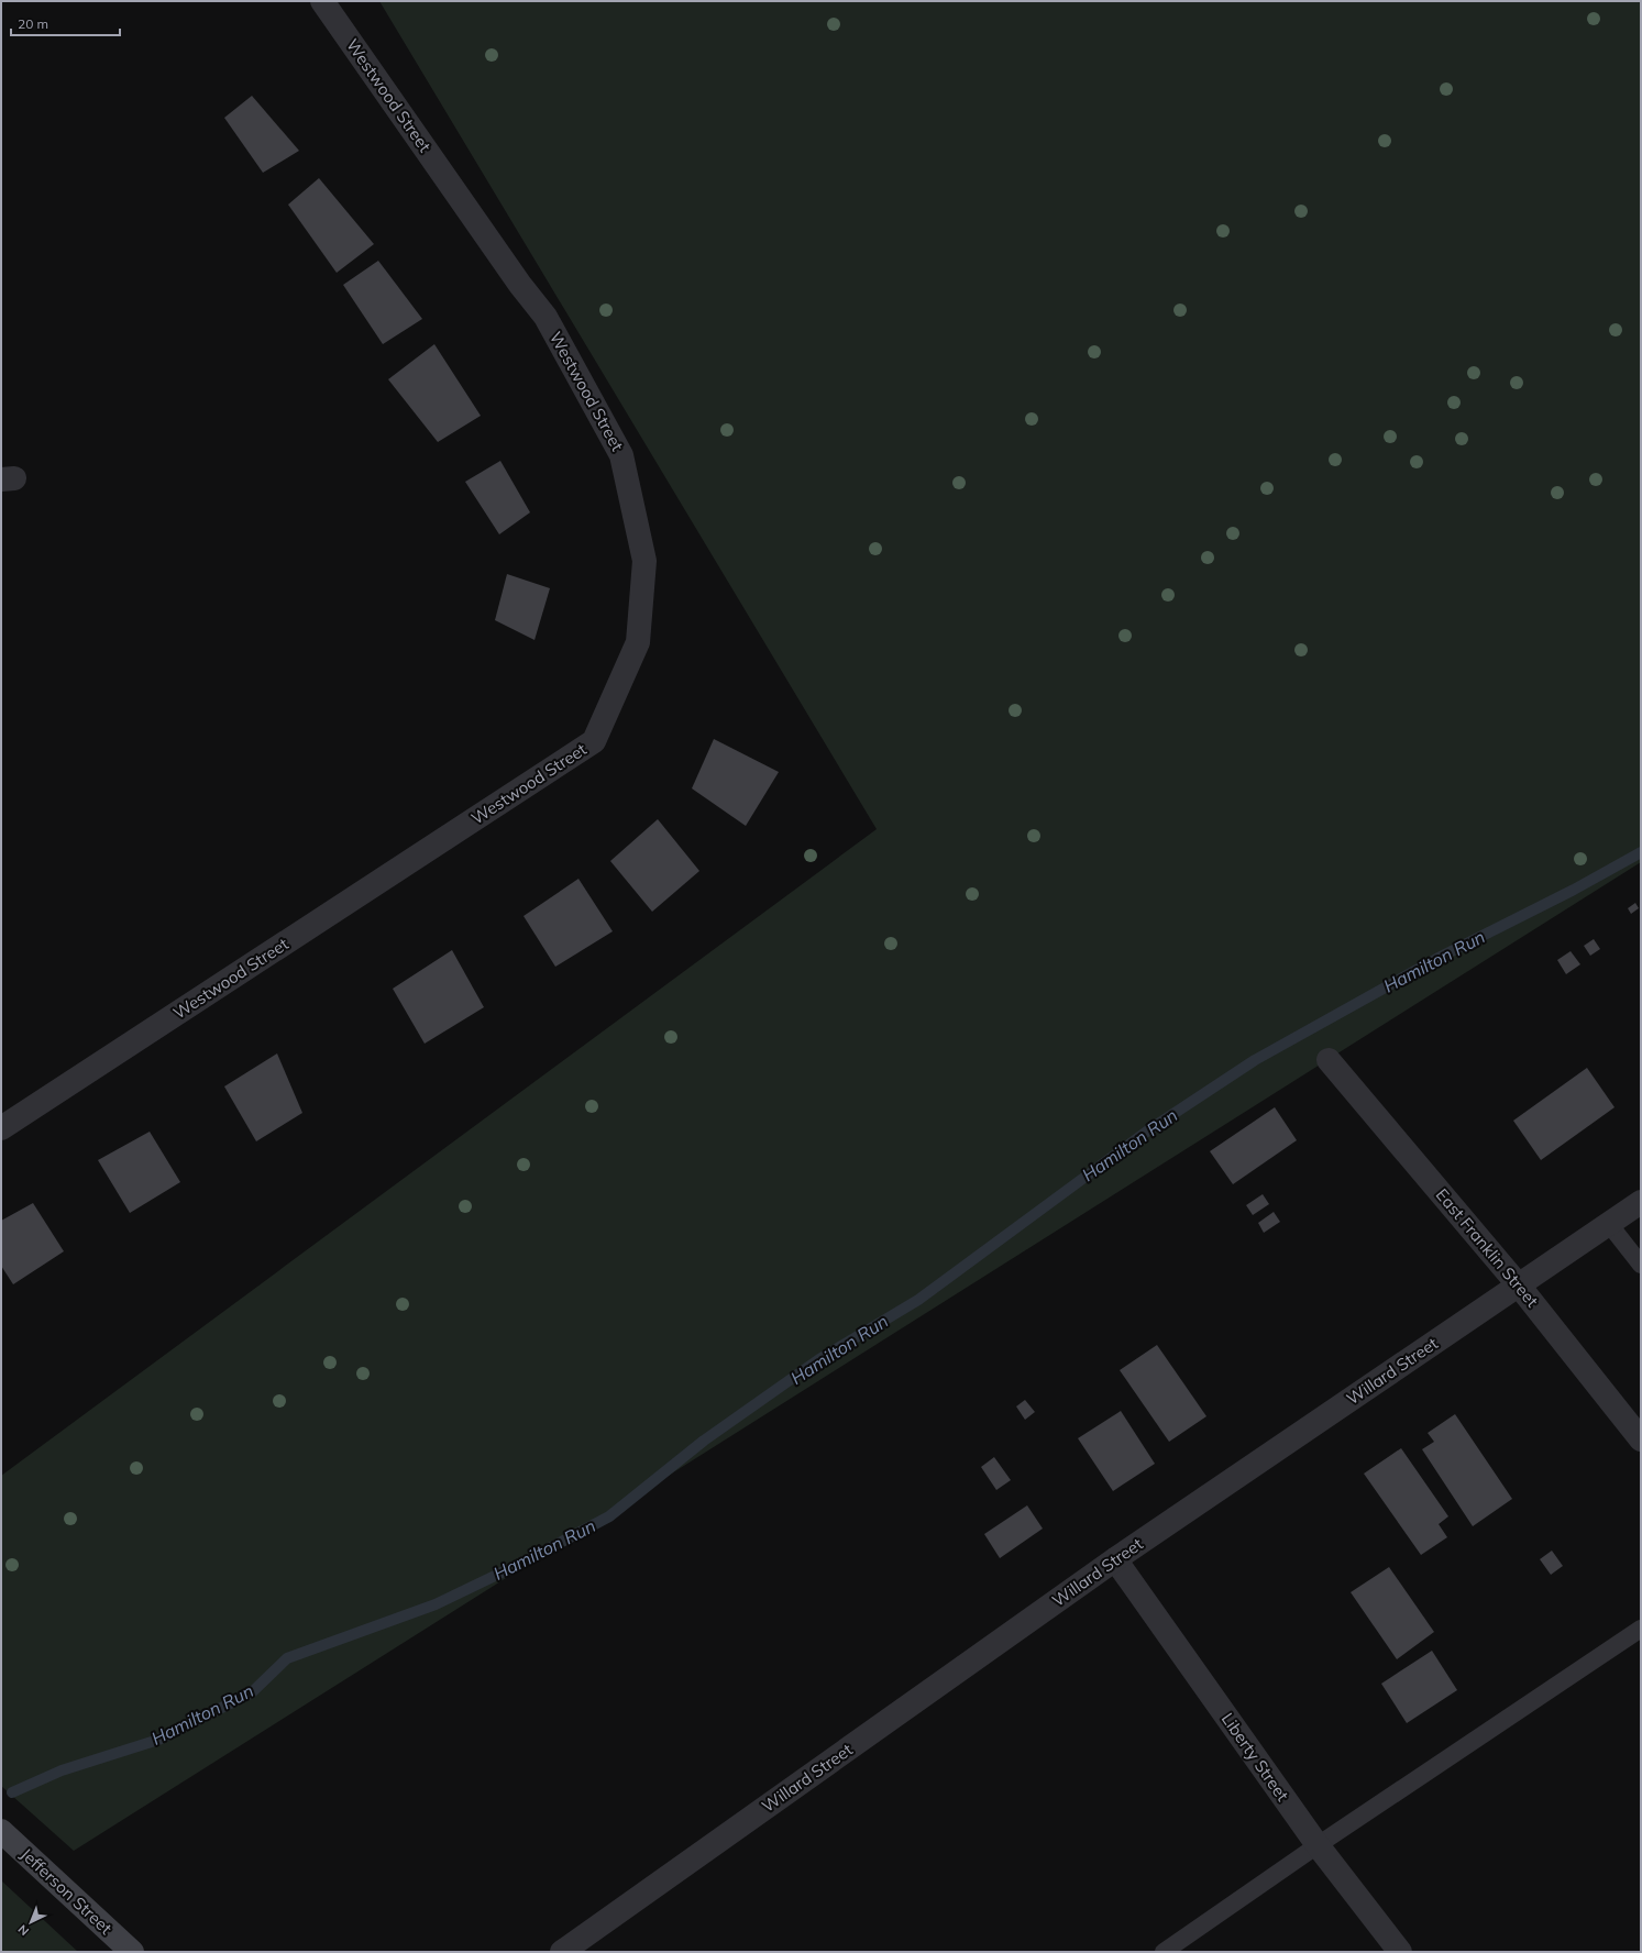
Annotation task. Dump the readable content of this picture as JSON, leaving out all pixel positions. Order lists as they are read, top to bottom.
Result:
{
  "streets": {
    "main road": ["Jefferson Street"],
    "street": [
      "Westwood Street",
      "East Franklin Street",
      "Willard Street",
      "Liberty Street"
    ]
  },
  "crossings": [
    ["East Franklin Street", "Willard Street"],
    ["Willard Street", "Liberty Street"]
  ],
  "water": ["Hamilton Run"],
  "scale_bar": "20 m",
  "north": "bottom left"
}
